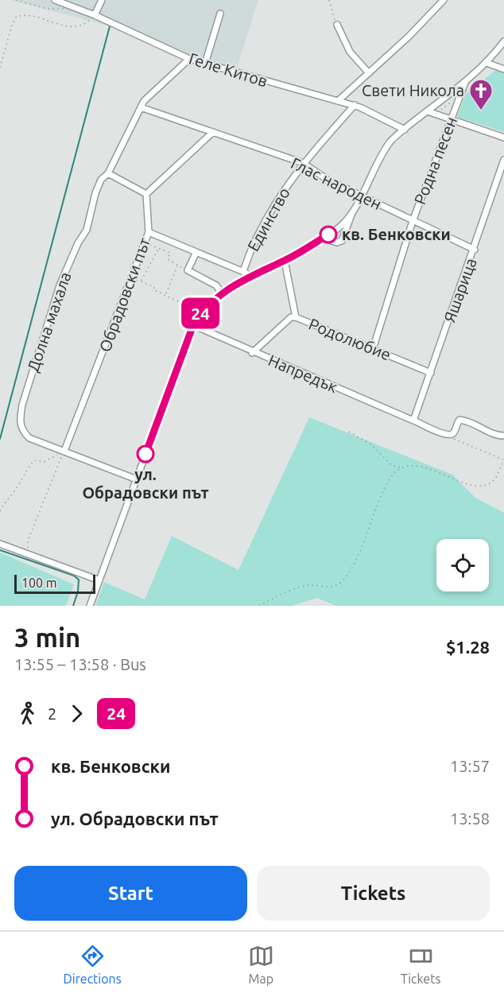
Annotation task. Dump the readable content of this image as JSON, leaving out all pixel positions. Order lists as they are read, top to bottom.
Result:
{
  "streets": {
    "street": [
      "Геле Китов",
      "Родна песен",
      "Глас народен",
      "Единство",
      "Яшарица",
      "Обрадовски път",
      "Долна махала",
      "Родолюбие",
      "Напредък"
    ]
  },
  "crossings": [
    ["Геле Китов", "Единство"],
    ["Геле Китов", "Долна махала"],
    ["Родна песен", "Глас народен"],
    ["Родна песен", "Родолюбие"],
    ["Глас народен", "Единство"],
    ["Глас народен", "Яшарица"],
    ["Глас народен", "Долна махала"],
    ["Яшарица", "Родолюбие"],
    ["Яшарица", "Напредък"],
    ["Обрадовски път", "Долна махала"]
  ],
  "places": {
    "church": ["Свети Никола"],
    "other": ["кв. Бенковски", "ул. Обрадовски път"]
  },
  "lines": ["bus line 24"],
  "scale_bar": "100 m",
  "page": {
    "on_map": "24",
    "scale": "100 m",
    "heading": ["3 min", "13:55 – 13:58 · Bus", "$1.28"],
    "legs": ["2", "24"],
    "list": [
      {
        "name": "кв. Бенковски",
        "value": "13:57"
      },
      {
        "name": "ул. Обрадовски път",
        "value": "13:58"
      }
    ],
    "buttons": ["Start", "Tickets"],
    "tabs": ["Directions", "Map", "Tickets"]
  }
}
